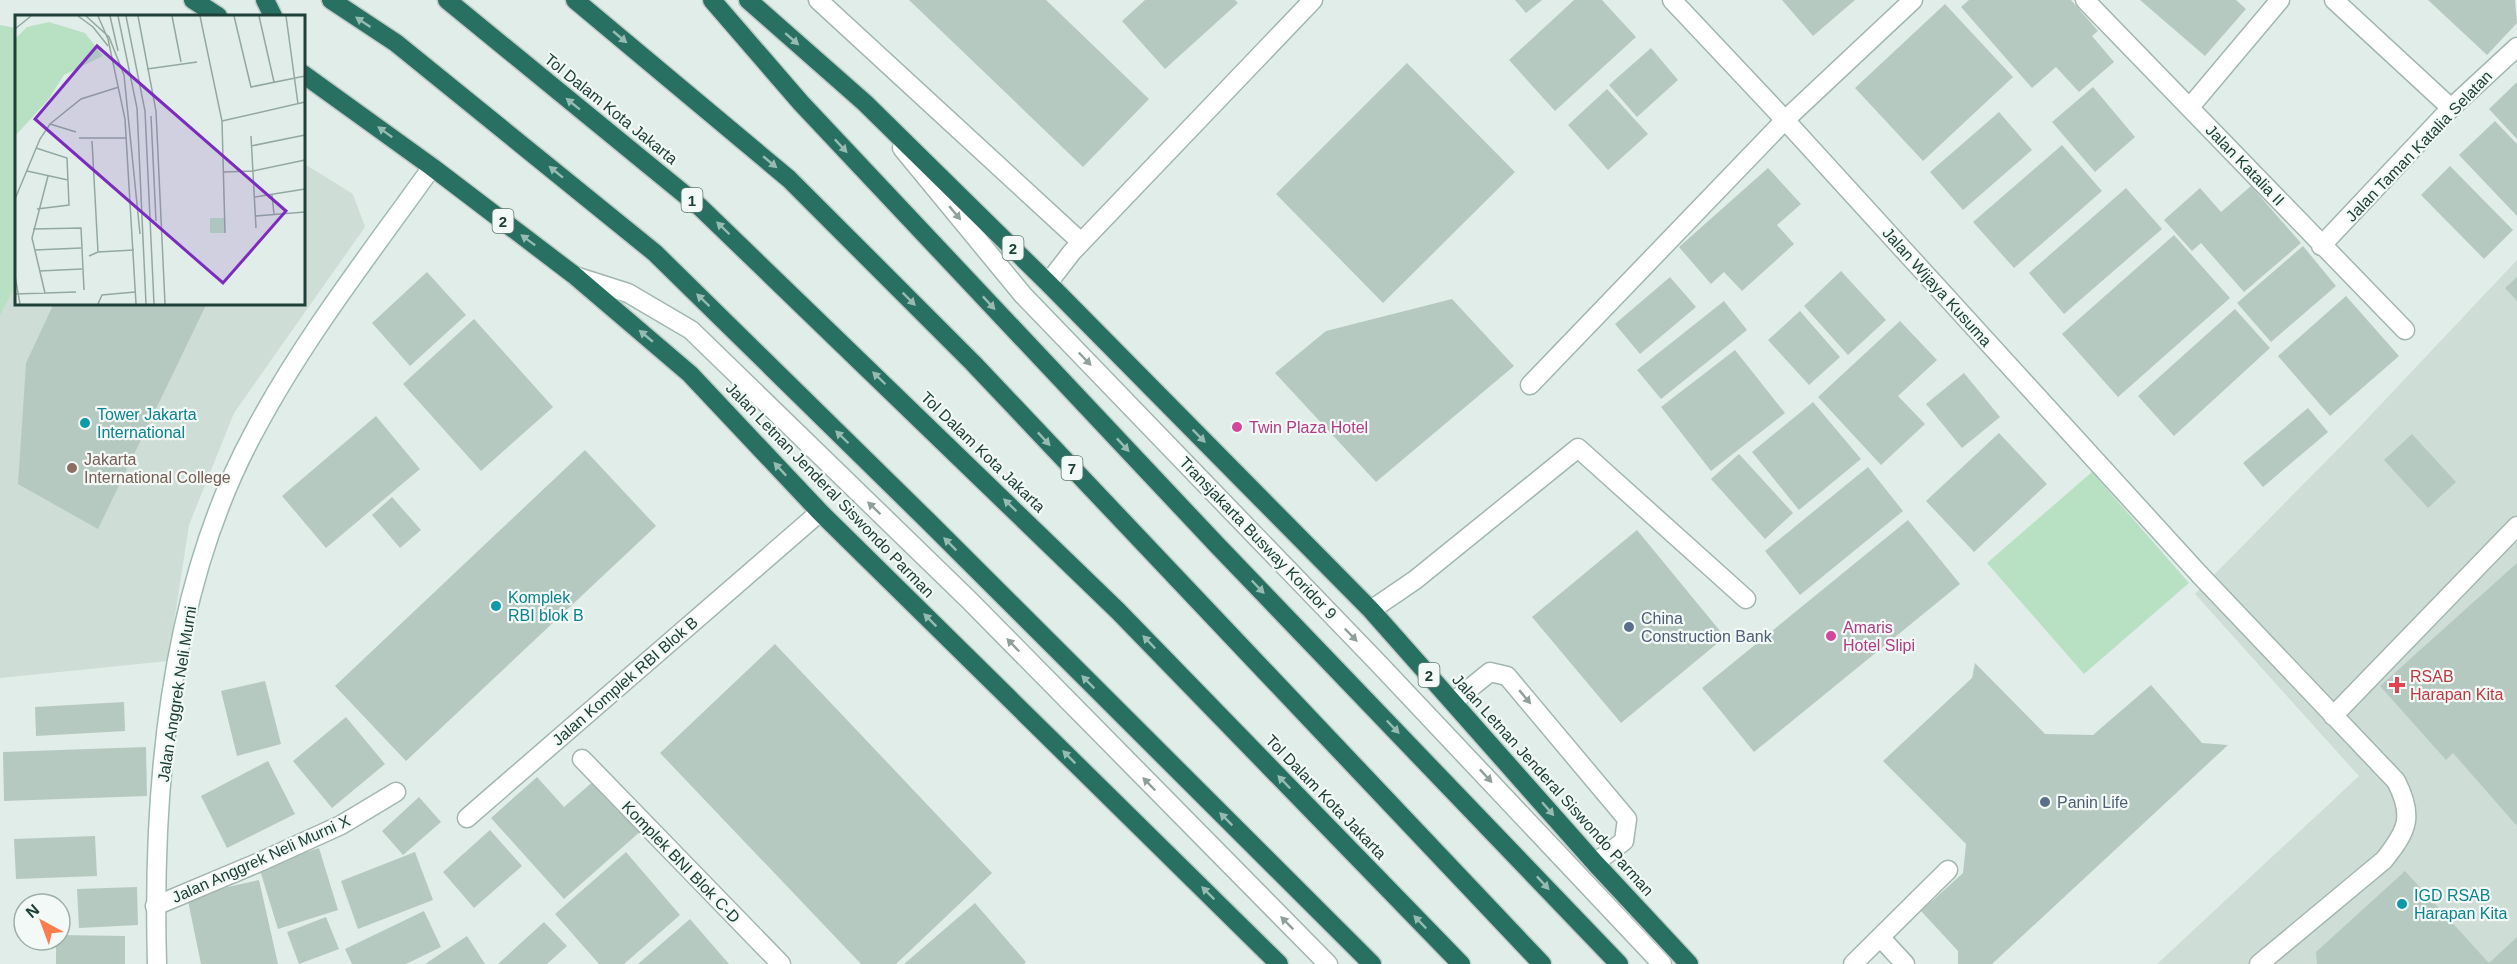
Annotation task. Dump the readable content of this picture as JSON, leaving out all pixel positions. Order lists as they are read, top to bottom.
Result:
{
  "streets": {
    "highway": [
      "Tol Dalam Kota Jakarta",
      "1",
      "2",
      "7",
      "Jalan Letnan Jenderal Siswondo Parman"
    ],
    "street": [
      "Jalan Taman Katalia Selatan",
      "Jalan Katalia II",
      "Jalan Wijaya Kusuma",
      "Transjakarta Busway Koridor 9",
      "Jalan Komplek RBI Blok B",
      "Jalan Anggrek Neli Murni",
      "Jalan Anggrek Neli Murni X",
      "Komplek BNI Blok C-D"
    ]
  },
  "crossings": [
    ["Jalan Taman Katalia Selatan", "Jalan Katalia II"],
    ["Jalan Letnan Jenderal Siswondo Parman", "Transjakarta Busway Koridor 9"],
    ["Jalan Letnan Jenderal Siswondo Parman", "Jalan Komplek RBI Blok B"],
    ["Jalan Letnan Jenderal Siswondo Parman", "Jalan Anggrek Neli Murni"],
    ["Jalan Anggrek Neli Murni", "Jalan Anggrek Neli Murni X"]
  ],
  "one_way": ["Transjakarta Busway Koridor 9"],
  "places": {
    "other": [
      "Tower Jakarta International",
      "Twin Plaza Hotel",
      "Jakarta International College",
      "Komplek RBI blok B",
      "China Construction Bank",
      "Amaris Hotel Slipi",
      "Panin Life",
      "IGD RSAB Harapan Kita"
    ],
    "health": ["RSAB Harapan Kita"]
  },
  "north": "top left"
}
